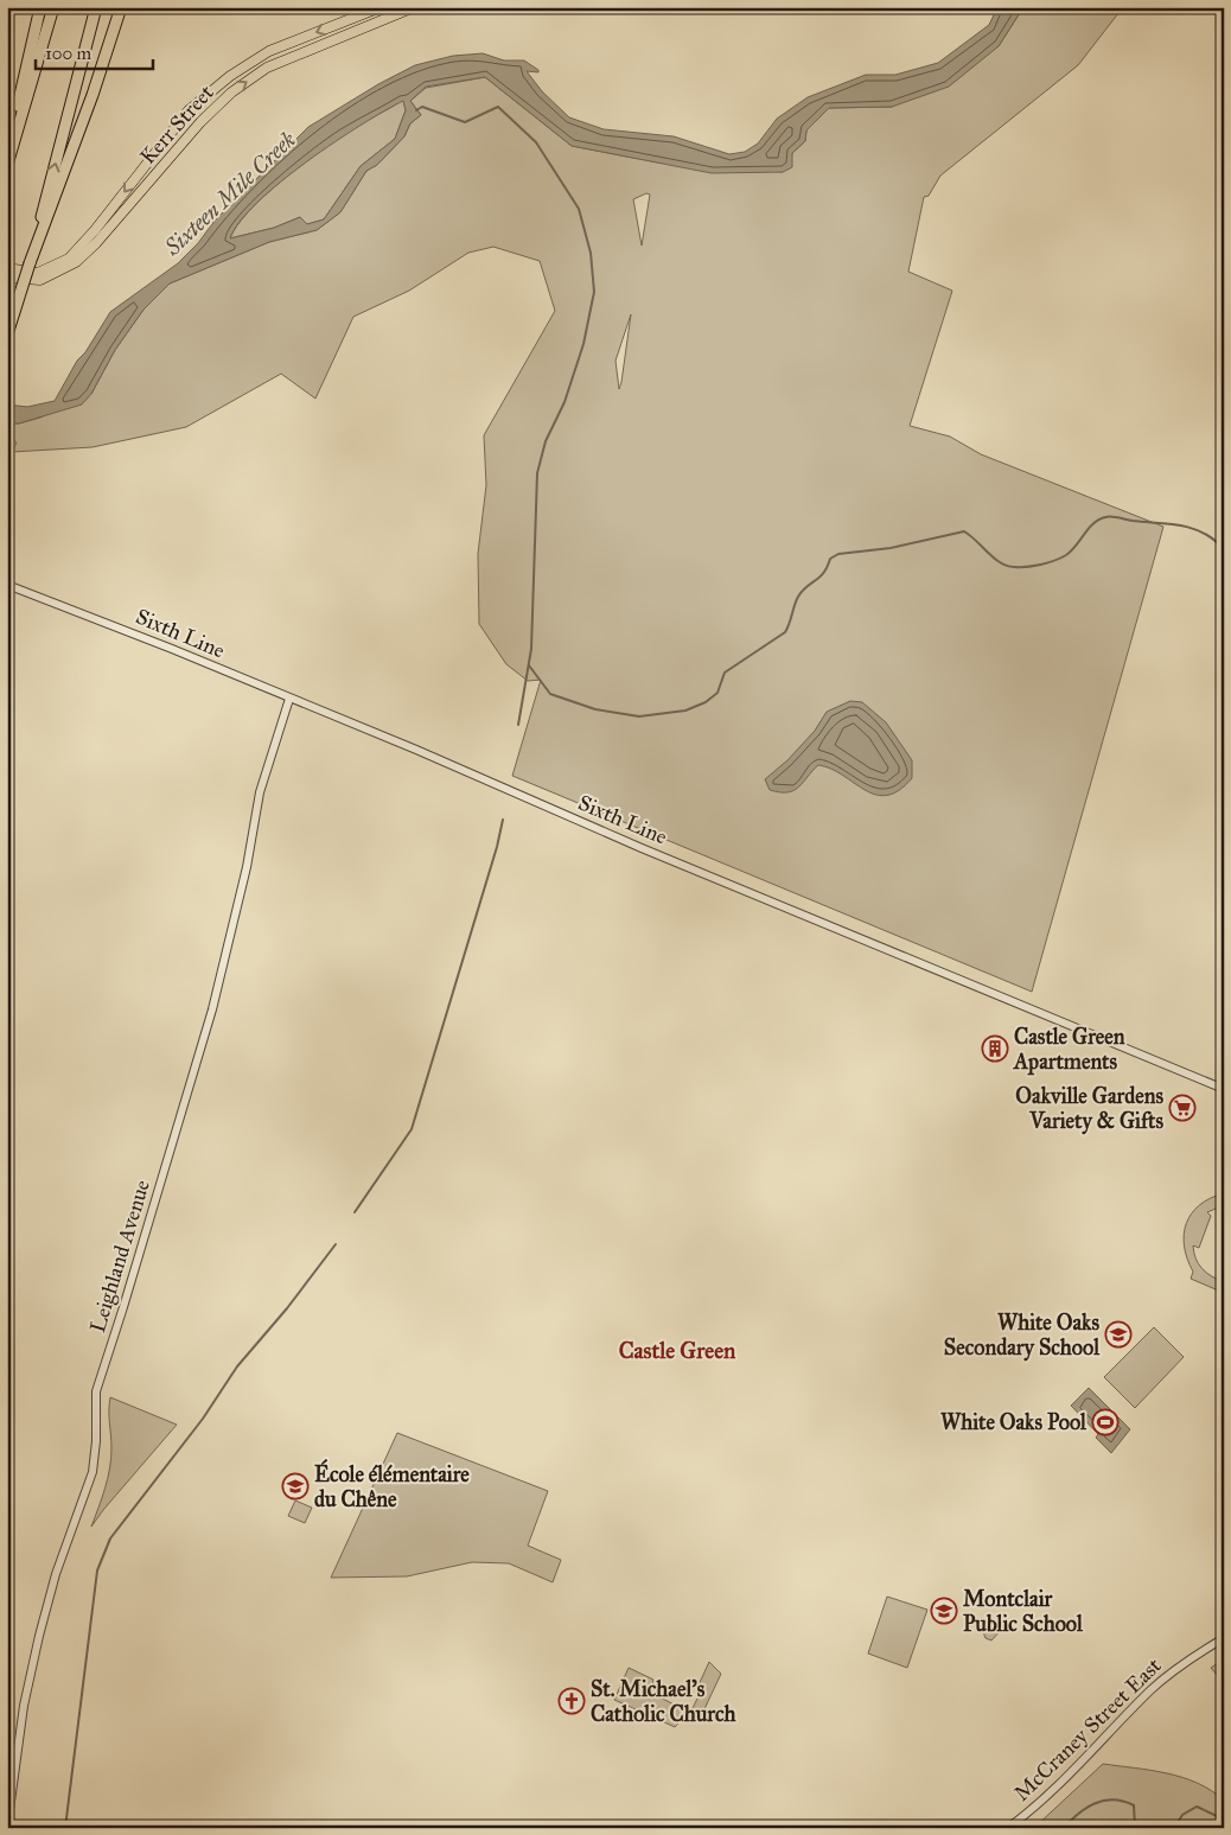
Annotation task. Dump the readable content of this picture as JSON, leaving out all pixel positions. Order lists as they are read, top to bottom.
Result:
{
  "streets": {
    "main road": ["Kerr Street"],
    "street": ["Sixth Line", "Leighland Avenue", "McCraney Street East"]
  },
  "crossings": [
    ["Sixth Line", "Leighland Avenue"]
  ],
  "districts": ["Castle Green"],
  "water": ["Sixteen Mile Creek"],
  "places": {
    "building": ["Castle Green Apartments"],
    "supermarket": ["Oakville Gardens Variety & Gifts"],
    "school or university": ["White Oaks Secondary School", "École élémentaire du Chêne", "Montclair Public School"],
    "sports": ["White Oaks Pool"],
    "church": ["St. Michael's Catholic Church"]
  },
  "scale_bar": "100 m"
}
